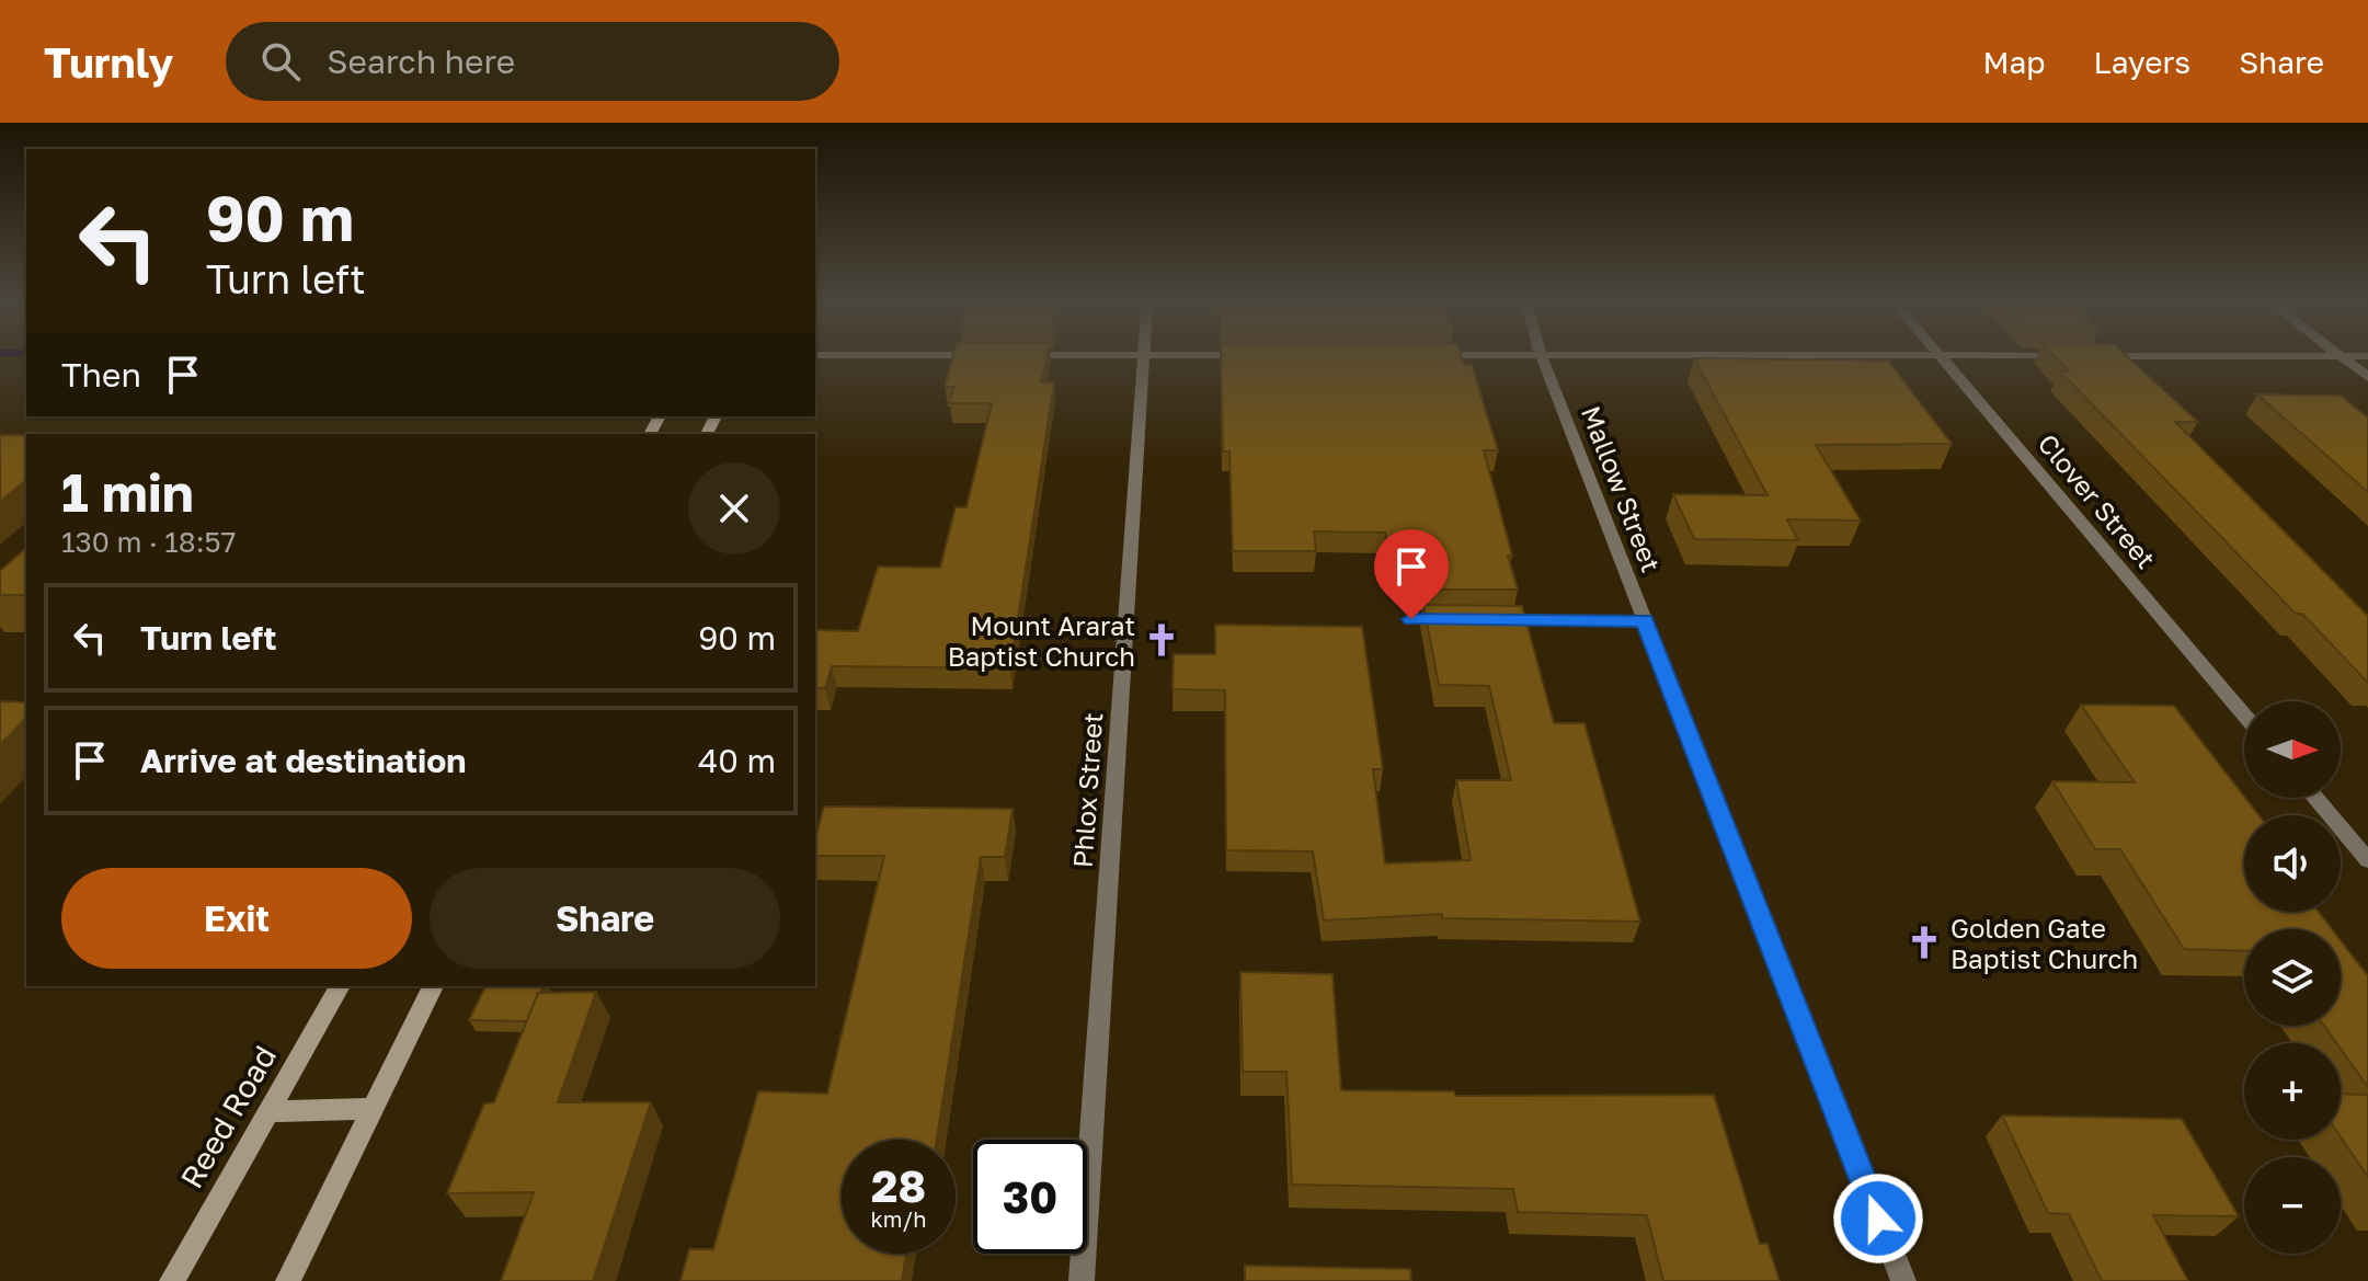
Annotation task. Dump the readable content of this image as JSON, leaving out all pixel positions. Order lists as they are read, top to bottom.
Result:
{
  "streets": {
    "street": [
      "Mallow Street",
      "Clover Street",
      "Phlox Street",
      "Reed Road"
    ]
  },
  "places": {
    "church": ["Mount Ararat Baptist Church", "Golden Gate Baptist Church"]
  },
  "north": "right",
  "page": {
    "header": "Turnly",
    "search": "Search here",
    "nav": ["Map", "Layers", "Share"],
    "turn": ["90 m", "Turn left"],
    "then": "Then",
    "heading": ["1 min", "130 m · 18:57"],
    "list": [
      {
        "name": "Turn left",
        "value": "90 m"
      },
      {
        "name": "Arrive at destination",
        "value": "40 m"
      }
    ],
    "map_buttons": ["+", "−"],
    "buttons": ["Exit", "Share"],
    "speed": "28 km/h",
    "limit": "30"
  }
}
